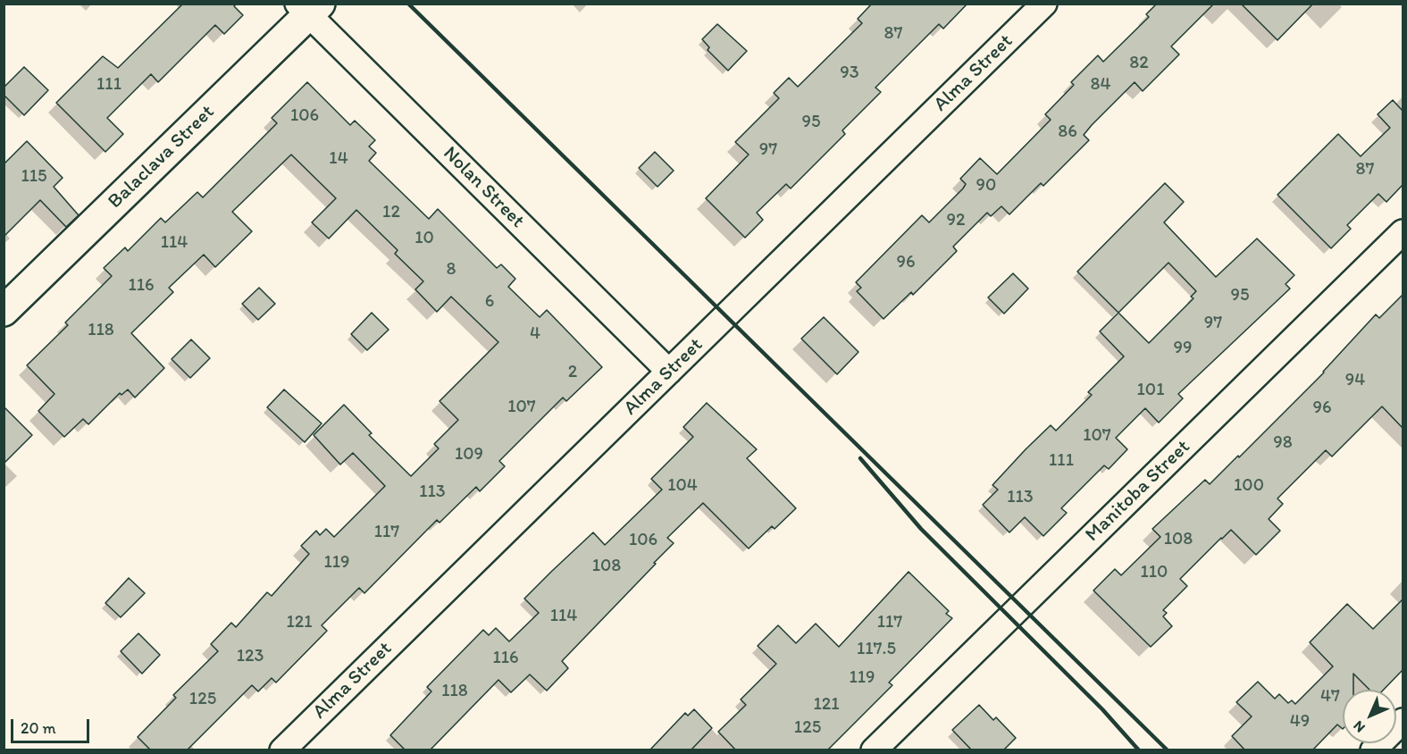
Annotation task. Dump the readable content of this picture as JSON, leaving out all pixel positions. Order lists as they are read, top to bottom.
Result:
{
  "streets": {
    "street": [
      "Alma Street",
      "Balaclava Street",
      "Nolan Street",
      "Manitoba Street"
    ]
  },
  "crossings": [
    ["Alma Street", "Nolan Street"],
    ["Balaclava Street", "Nolan Street"]
  ],
  "house_numbers": [
    "87",
    "82",
    "93",
    "111",
    "84",
    "106",
    "95",
    "86",
    "97",
    "14",
    "87",
    "115",
    "90",
    "12",
    "92",
    "10",
    "114",
    "96",
    "8",
    "116",
    "95",
    "6",
    "97",
    "118",
    "4",
    "99",
    "2",
    "94",
    "101",
    "107",
    "96",
    "107",
    "98",
    "109",
    "111",
    "104",
    "100",
    "113",
    "113",
    "117",
    "108",
    "106",
    "119",
    "108",
    "110",
    "114",
    "121",
    "117",
    "117.5",
    "123",
    "116",
    "119",
    "118",
    "47",
    "125",
    "121",
    "49",
    "125"
  ],
  "scale_bar": "20 m",
  "north": "bottom left"
}
